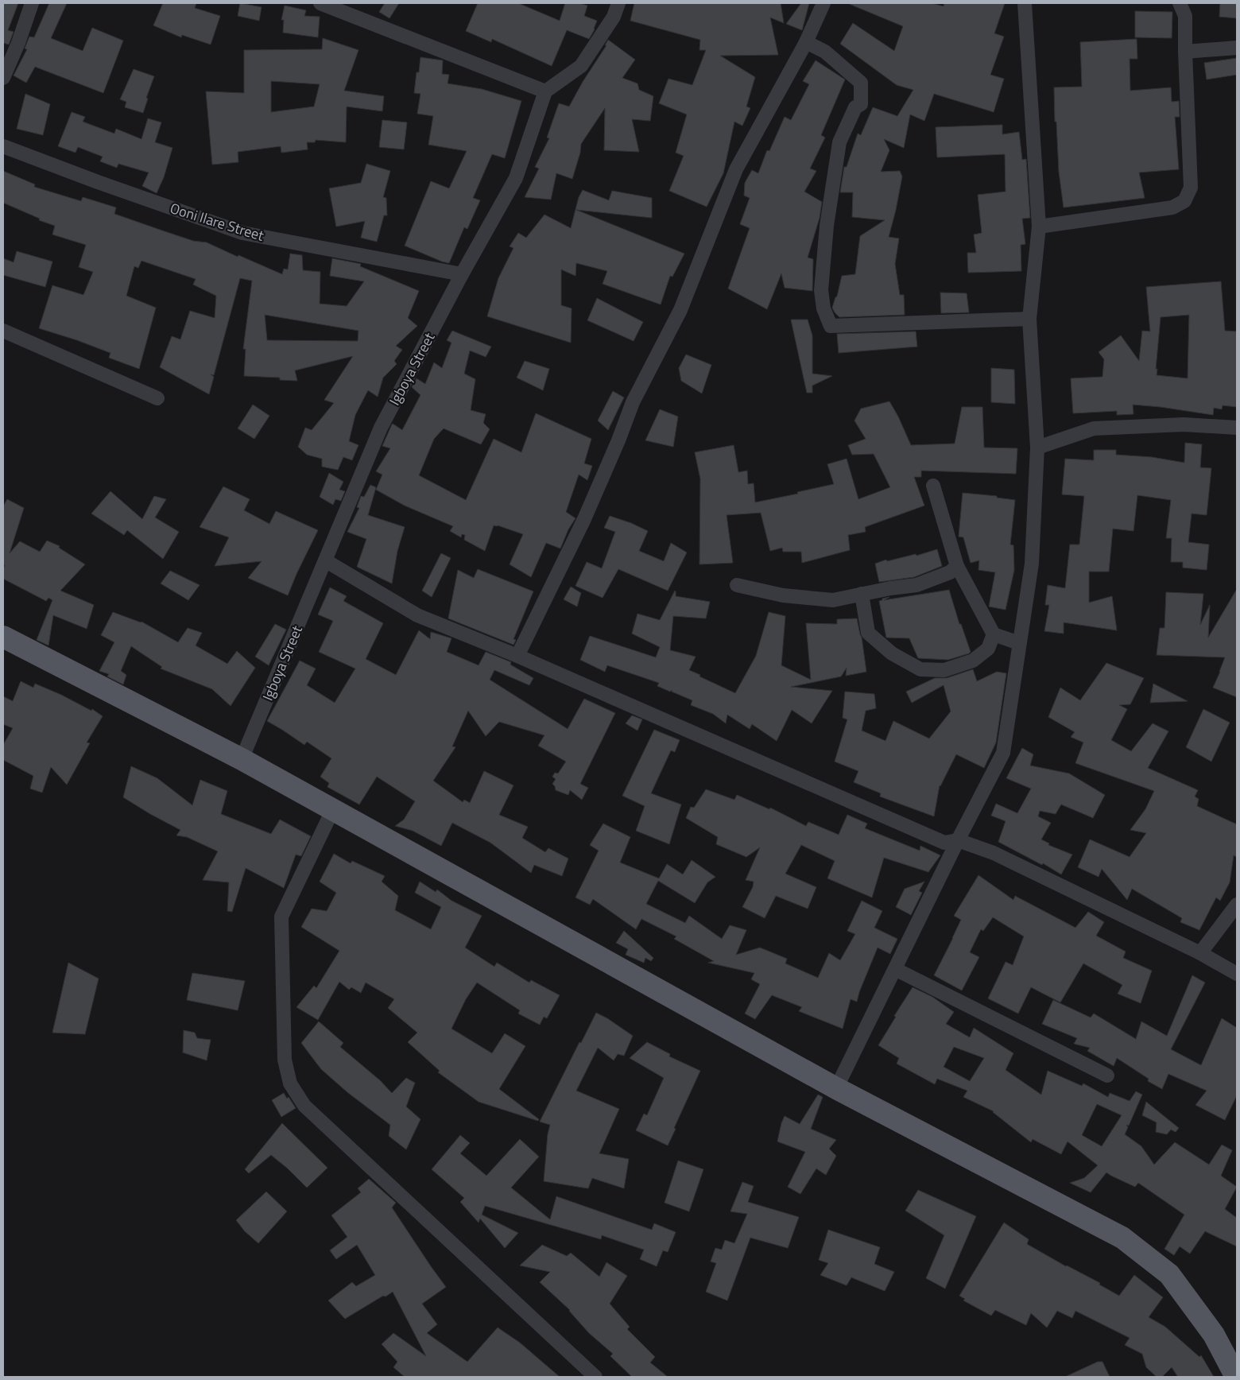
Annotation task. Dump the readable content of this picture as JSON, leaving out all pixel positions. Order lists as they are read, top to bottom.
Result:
{
  "streets": {
    "street": ["Ooni Ilare Street", "Igboya Street"]
  },
  "crossings": [
    ["Ooni Ilare Street", "Igboya Street"]
  ]
}
